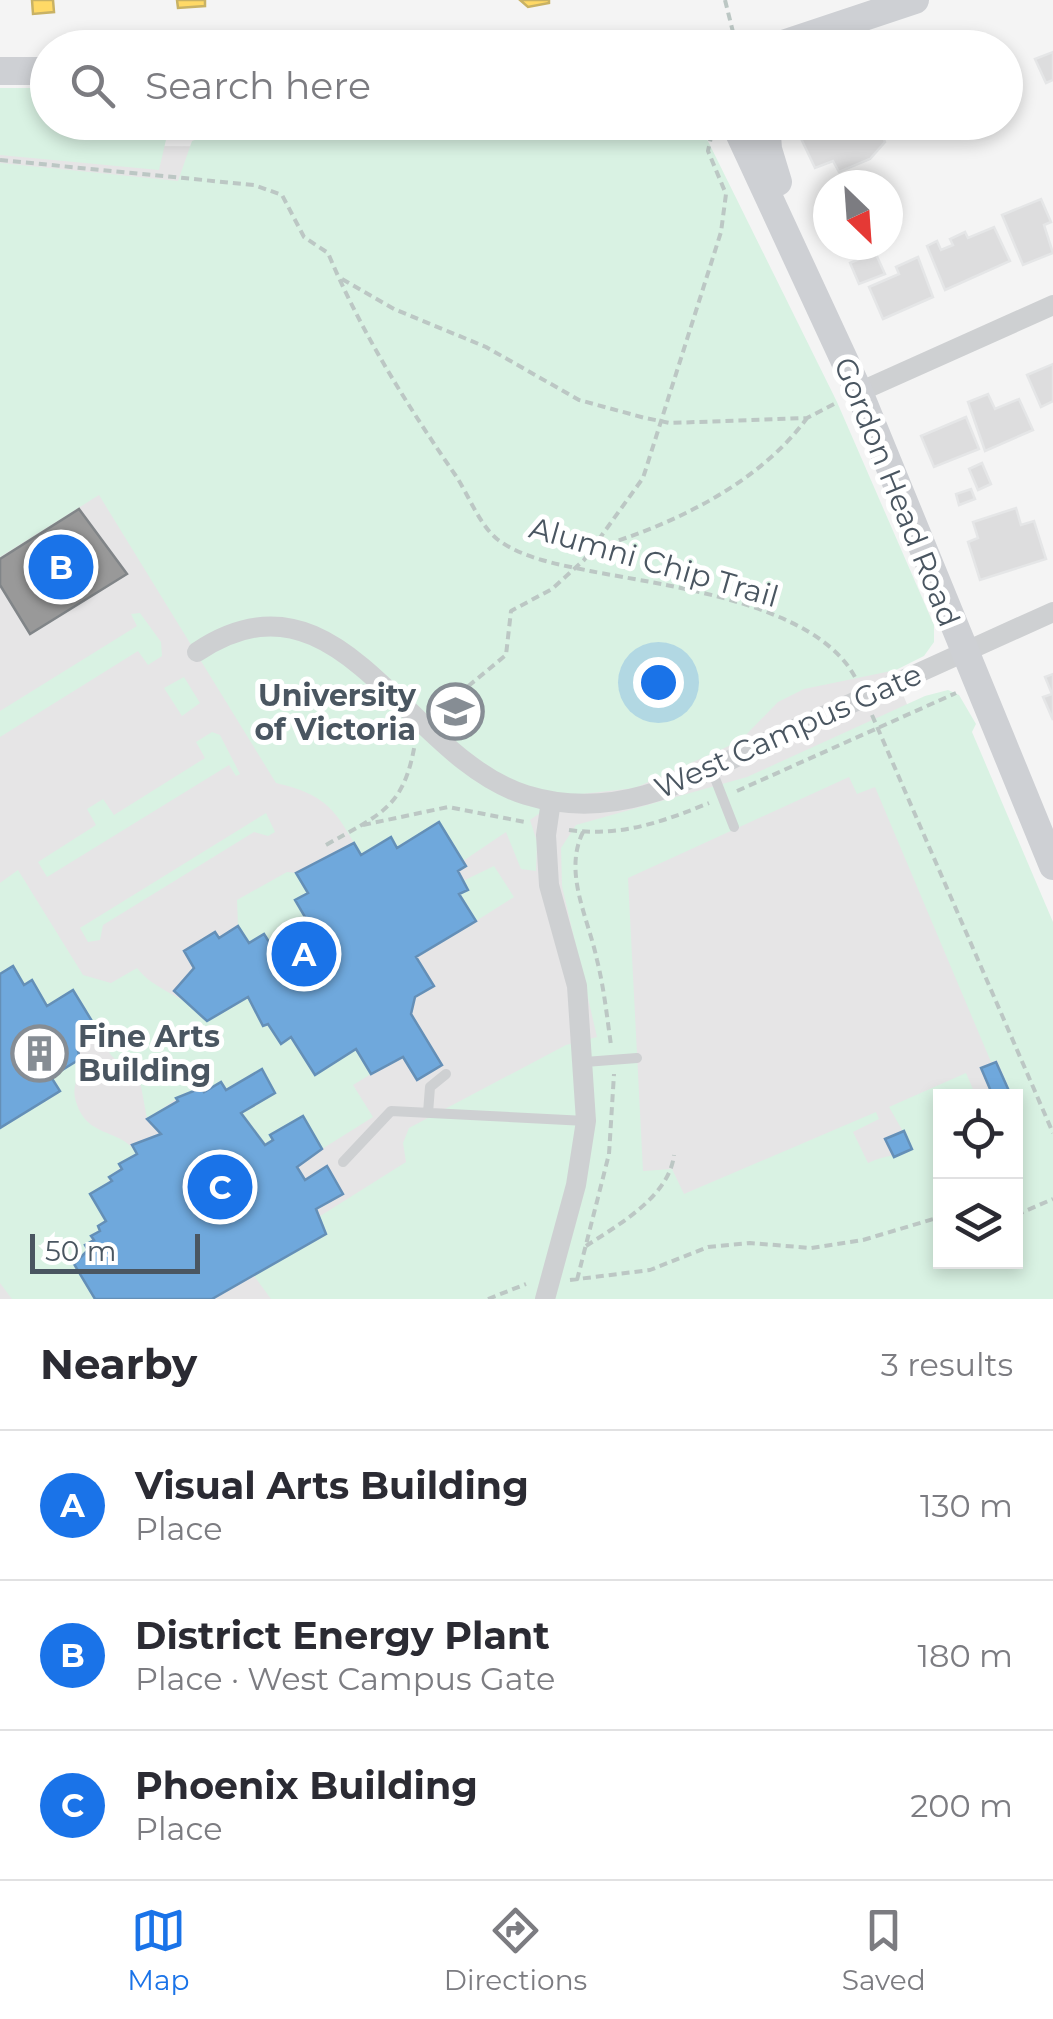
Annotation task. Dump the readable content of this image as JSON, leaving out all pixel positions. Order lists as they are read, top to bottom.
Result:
{
  "streets": {
    "street": ["Gordon Head Road", "West Campus Gate"],
    "path": ["Alumni Chip Trail"]
  },
  "crossings": [
    ["Gordon Head Road", "West Campus Gate"],
    ["Alumni Chip Trail", "West Campus Gate"]
  ],
  "places": {
    "school or university": ["University of Victoria"],
    "building": ["Fine Arts Building"]
  },
  "scale_bar": "50 m",
  "north": "bottom right",
  "page": {
    "search": "Search here",
    "pins": ["B", "A", "C"],
    "scale": "50 m",
    "heading": ["Nearby", "3 results"],
    "list": [
      {
        "mark": "A",
        "name": "Visual Arts Building",
        "note": "Place",
        "value": "130 m"
      },
      {
        "mark": "B",
        "name": "District Energy Plant",
        "note": "Place · West Campus Gate",
        "value": "180 m"
      },
      {
        "mark": "C",
        "name": "Phoenix Building",
        "note": "Place",
        "value": "200 m"
      }
    ],
    "nav": ["Map", "Directions", "Saved"]
  }
}
